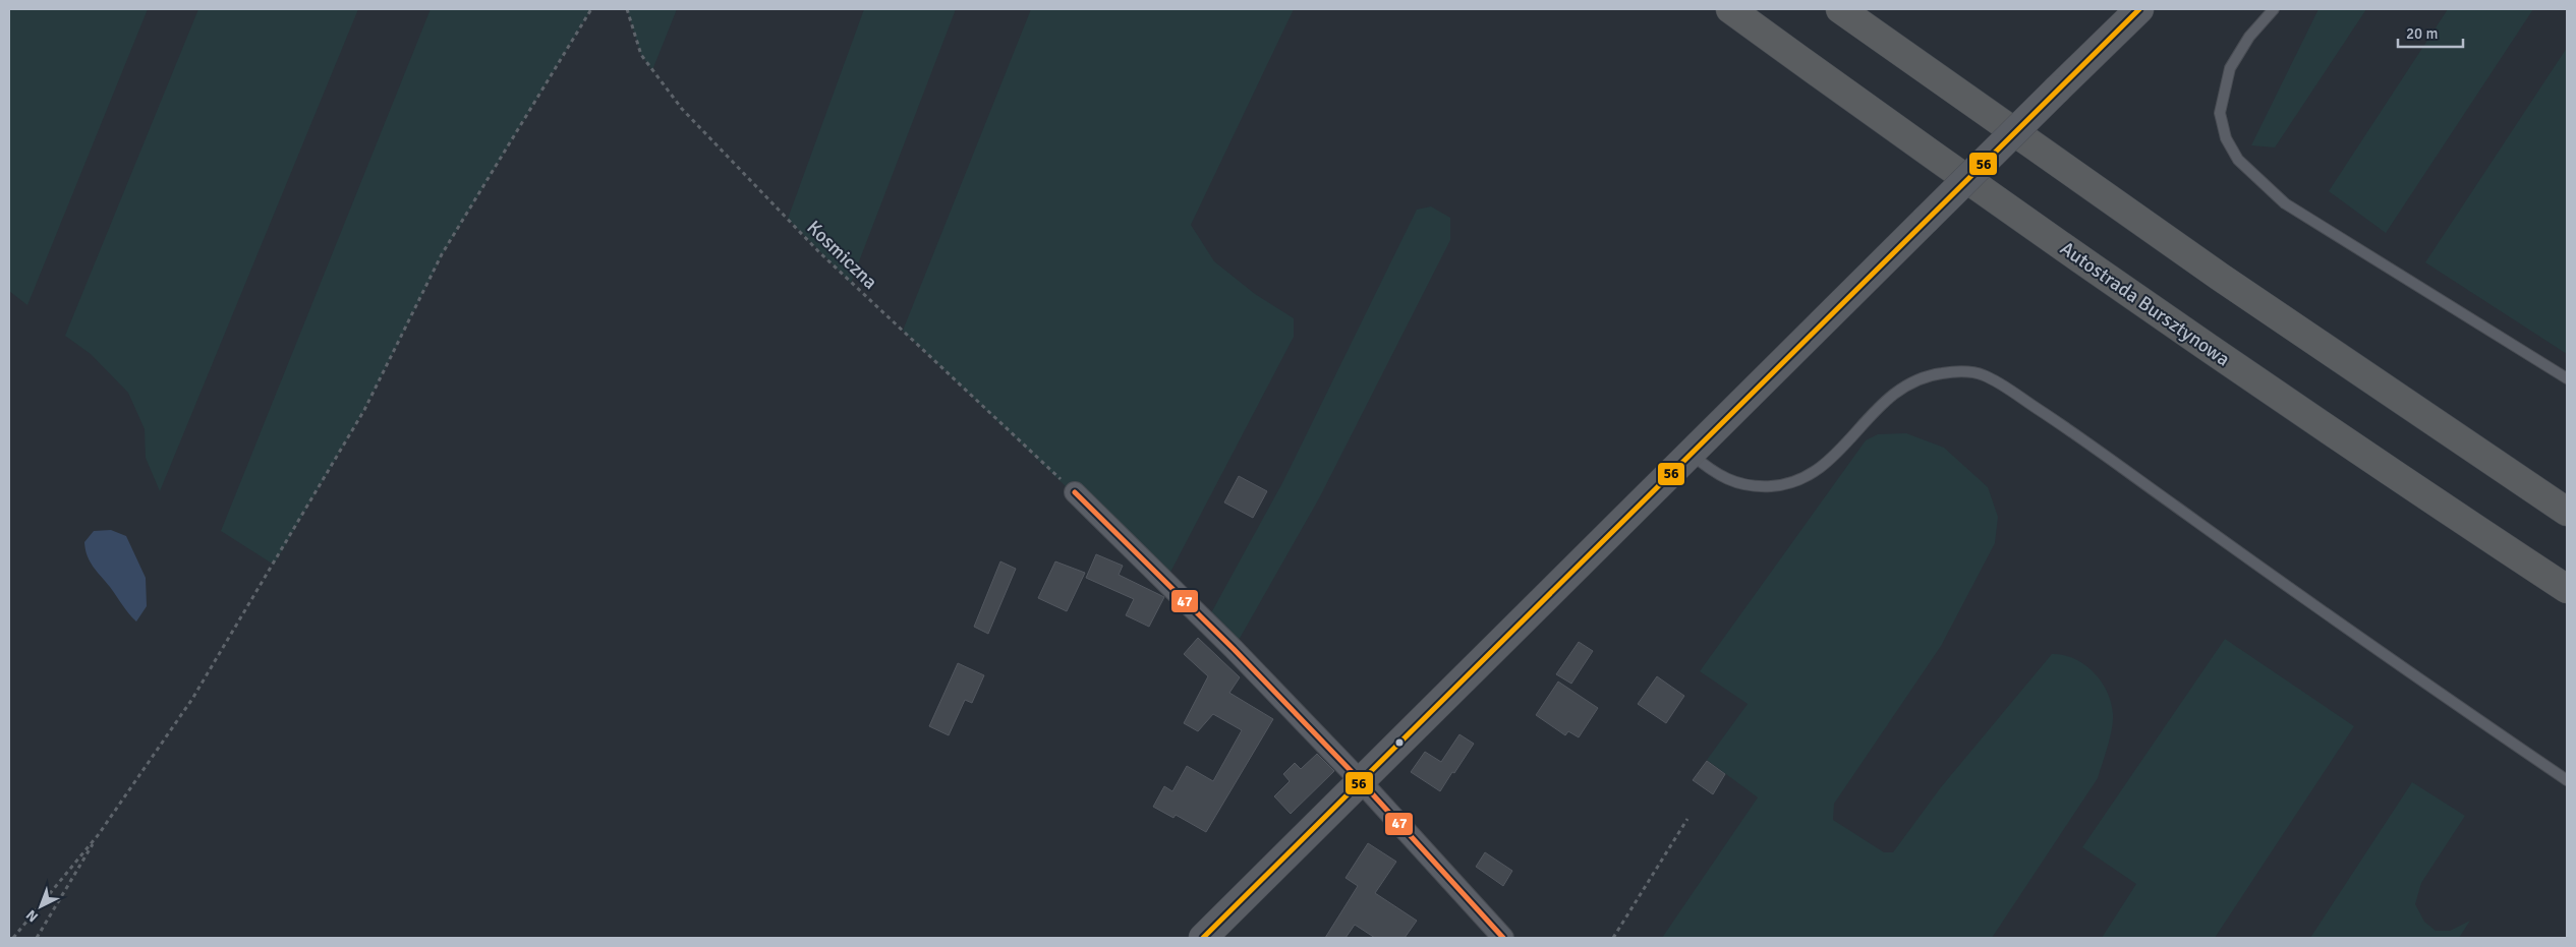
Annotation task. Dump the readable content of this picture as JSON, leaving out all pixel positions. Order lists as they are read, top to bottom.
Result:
{
  "streets": {
    "highway": ["Autostrada Bursztynowa"],
    "path": ["Kosmiczna"]
  },
  "lines": ["transit line 56", "transit line 47"],
  "scale_bar": "20 m",
  "north": "bottom left"
}
